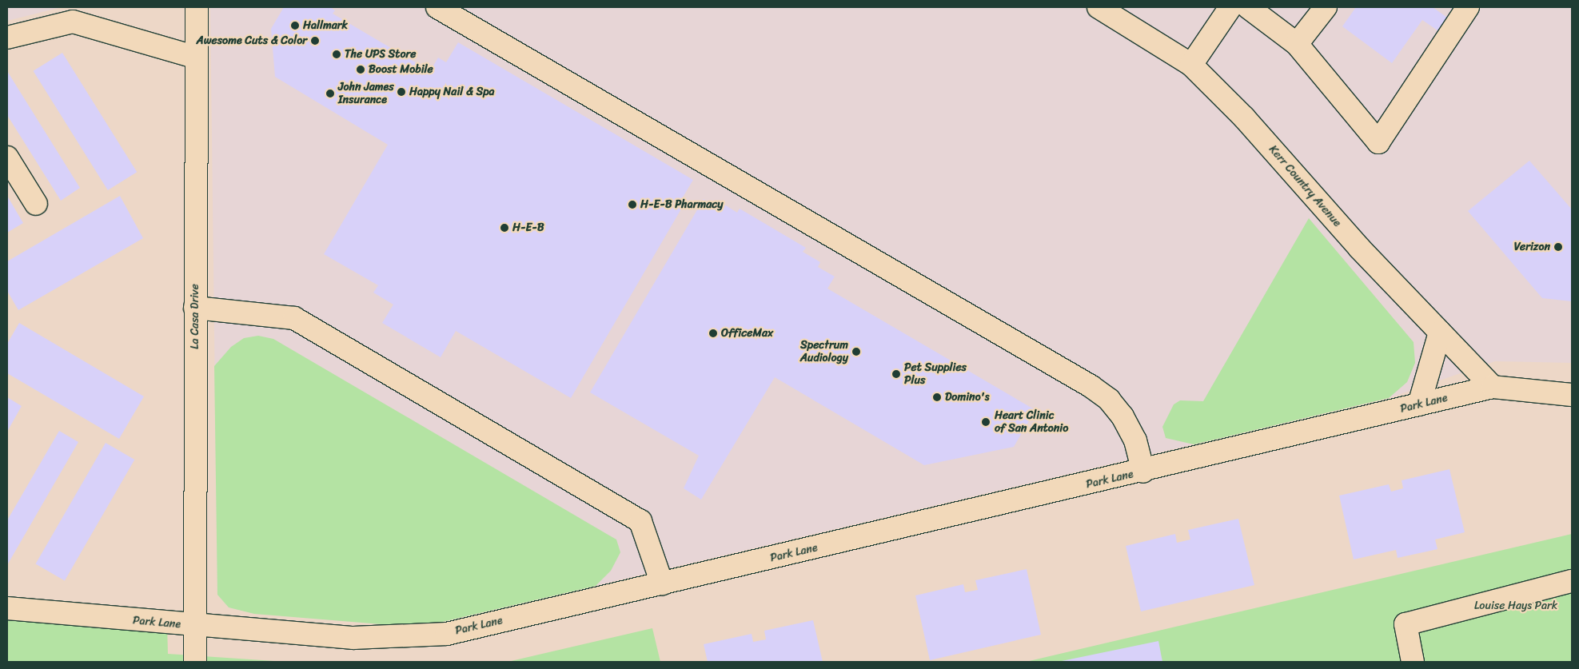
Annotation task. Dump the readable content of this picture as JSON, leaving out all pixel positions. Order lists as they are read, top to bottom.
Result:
{
  "streets": {
    "street": ["Kerr Country Avenue", "La Casa Drive", "Park Lane"]
  },
  "crossings": [
    ["Kerr Country Avenue", "Park Lane"],
    ["La Casa Drive", "Park Lane"]
  ],
  "parks": ["Louise Hays Park"],
  "places": [
    "Hallmark",
    "Awesome Cuts & Color",
    "The UPS Store",
    "Boost Mobile",
    "Happy Nail & Spa",
    "John James Insurance",
    "H-E-B Pharmacy",
    "H-E-B",
    "Verizon",
    "OfficeMax",
    "Spectrum Audiology",
    "Pet Supplies Plus",
    "Domino's",
    "Heart Clinic of San Antonio"
  ]
}
